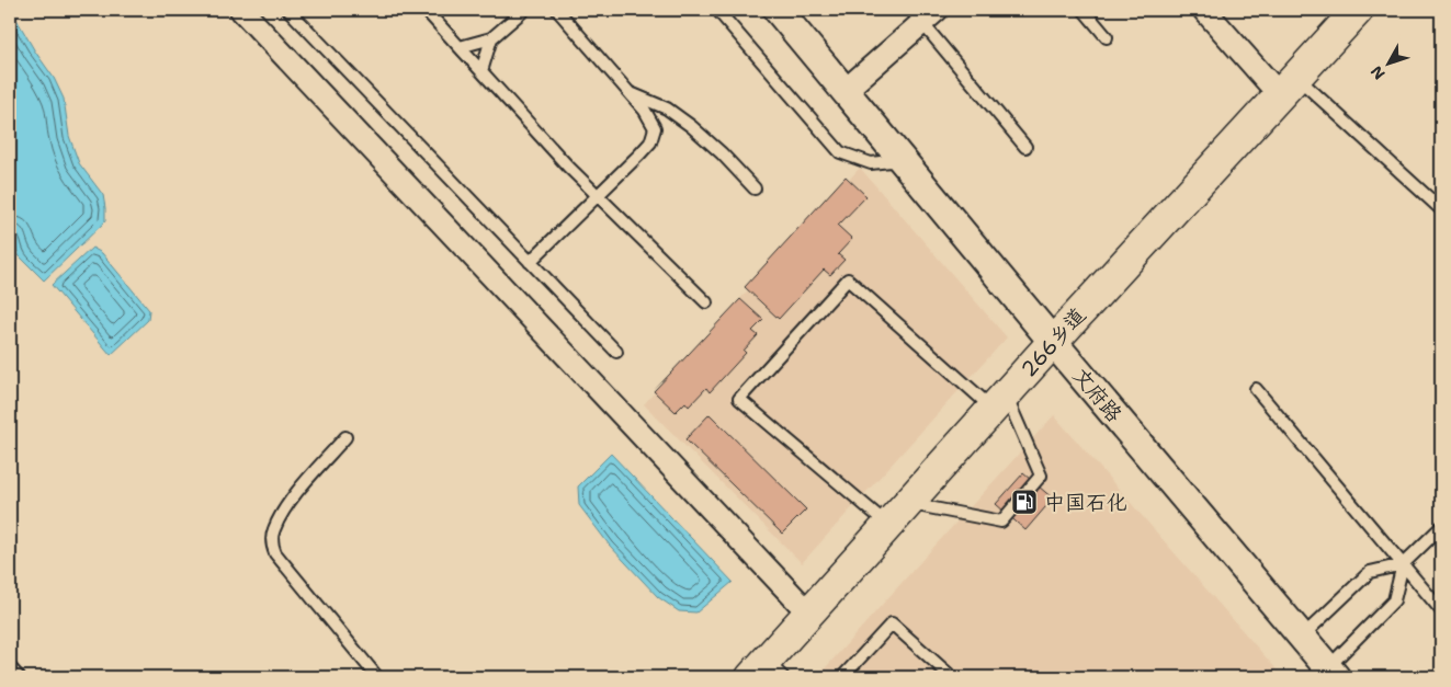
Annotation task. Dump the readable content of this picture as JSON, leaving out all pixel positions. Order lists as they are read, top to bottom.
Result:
{
  "streets": {
    "main road": ["266乡道"],
    "street": ["文府路"]
  },
  "crossings": [
    ["266乡道", "文府路"]
  ],
  "places": {
    "fuel station": ["中国石化"]
  },
  "north": "bottom left"
}
